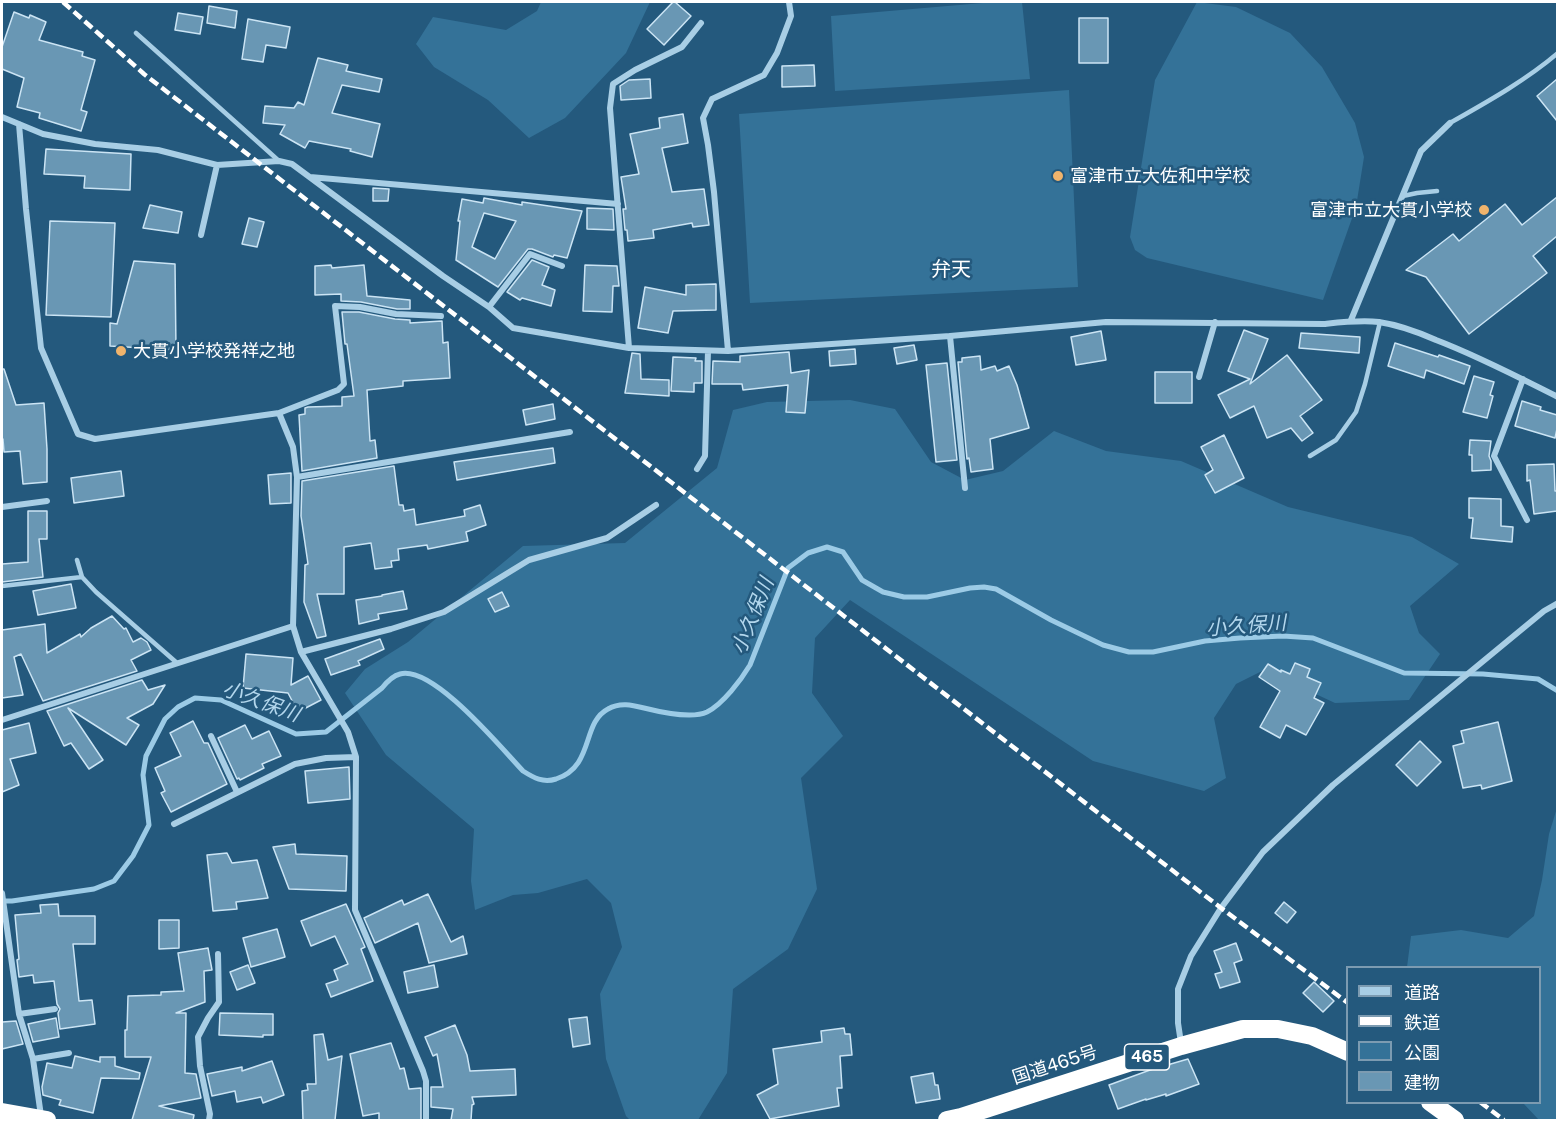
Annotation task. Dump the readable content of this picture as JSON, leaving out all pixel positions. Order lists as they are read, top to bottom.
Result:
{
  "streets": {
    "highway": ["465", "国道465号"]
  },
  "districts": ["弁天"],
  "water": ["小久保川"],
  "places": ["富津市立大佐和中学校", "富津市立大貫小学校", "大貫小学校発祥之地"],
  "legend": [
    "道路",
    "鉄道",
    "公園",
    "建物"
  ]
}
